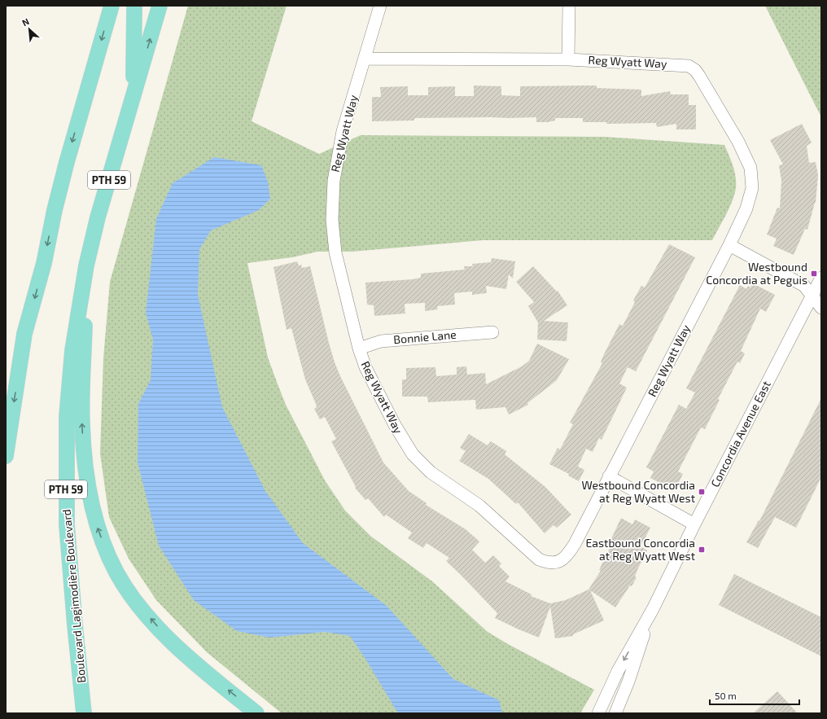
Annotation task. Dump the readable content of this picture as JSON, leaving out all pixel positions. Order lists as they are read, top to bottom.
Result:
{
  "streets": {
    "main road": ["PTH 59", "Boulevard Lagimodière Boulevard"],
    "street": ["Reg Wyatt Way", "Bonnie Lane", "Concordia Avenue East"]
  },
  "crossings": [
    ["Reg Wyatt Way", "Bonnie Lane"]
  ],
  "places": {
    "transit": ["Westbound Concordia at Peguis", "Westbound Concordia at Reg Wyatt West", "Eastbound Concordia at Reg Wyatt West"]
  },
  "scale_bar": "50 m",
  "north": "top left"
}
